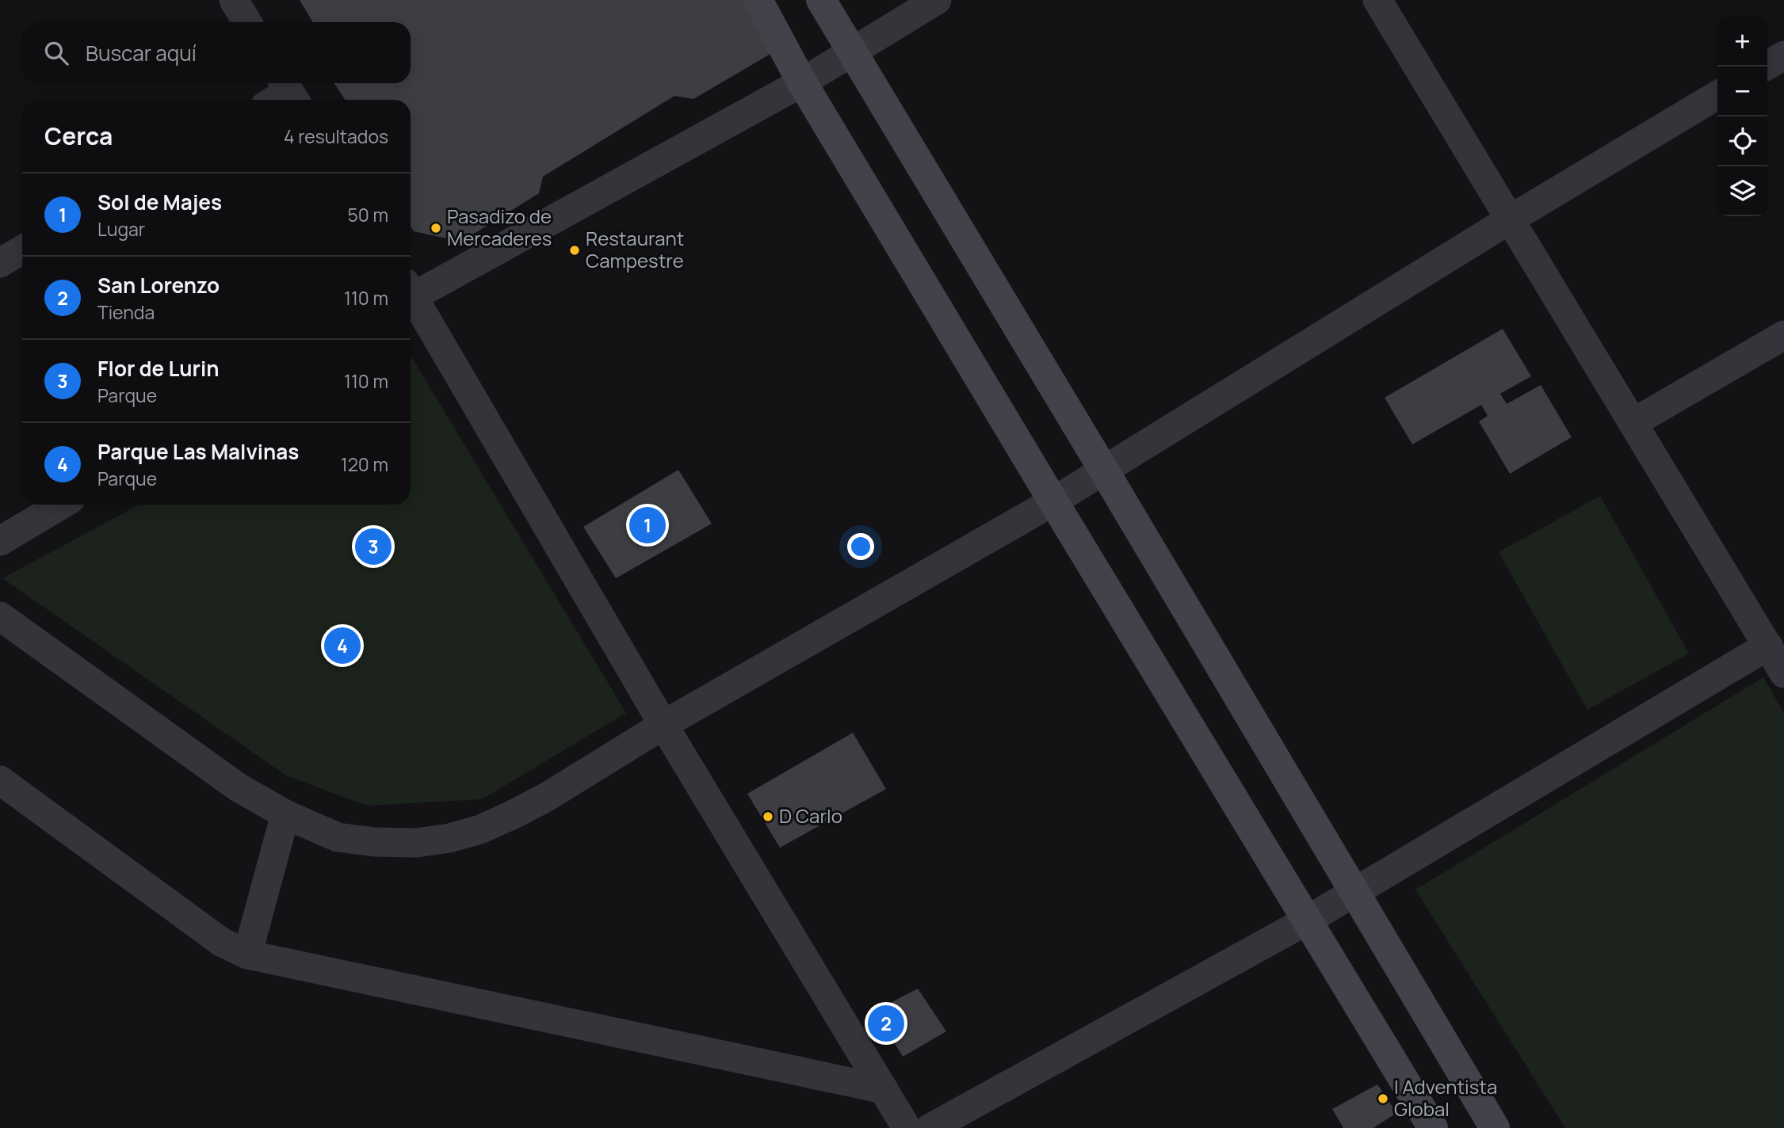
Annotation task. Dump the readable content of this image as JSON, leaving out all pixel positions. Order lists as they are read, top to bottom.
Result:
{
  "places": [
    "Pasadizo de Mercaderes",
    "Restaurant Campestre",
    "D Carlo",
    "I Adventista Global"
  ],
  "page": {
    "map_buttons": ["+", "−"],
    "search": "Buscar aquí",
    "heading": ["Cerca", "4 resultados"],
    "list": [
      {
        "mark": "1",
        "name": "Sol de Majes",
        "note": "Lugar",
        "value": "50 m"
      },
      {
        "mark": "2",
        "name": "San Lorenzo",
        "note": "Tienda",
        "value": "110 m"
      },
      {
        "mark": "3",
        "name": "Flor de Lurin",
        "note": "Parque",
        "value": "110 m"
      },
      {
        "mark": "4",
        "name": "Parque Las Malvinas",
        "note": "Parque",
        "value": "120 m"
      }
    ],
    "pins": [
      "1",
      "3",
      "4",
      "2"
    ]
  }
}
